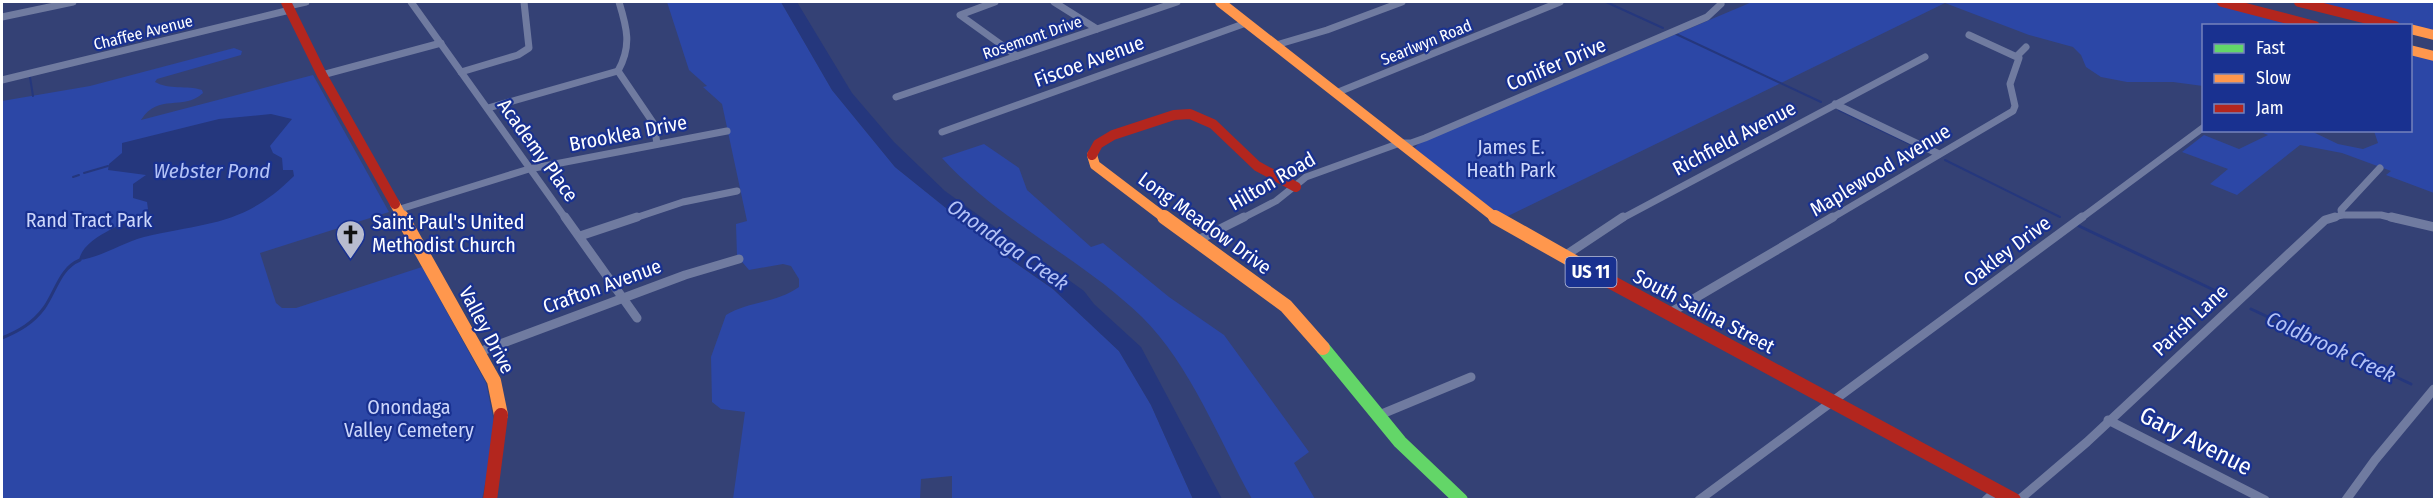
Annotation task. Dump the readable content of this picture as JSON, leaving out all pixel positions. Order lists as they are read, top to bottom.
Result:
{
  "streets": {
    "main road": [
      "Long Meadow Drive",
      "US 11",
      "South Salina Street",
      "Valley Drive"
    ],
    "street": [
      "Chaffee Avenue",
      "Rosemont Drive",
      "Searlwyn Road",
      "Fiscoe Avenue",
      "Conifer Drive",
      "Brooklea Drive",
      "Richfield Avenue",
      "Academy Place",
      "Maplewood Avenue",
      "Hilton Road",
      "Oakley Drive",
      "Crafton Avenue",
      "Parish Lane",
      "Gary Avenue"
    ]
  },
  "crossings": [
    ["Chaffee Avenue", "Valley Drive"],
    ["Searlwyn Road", "South Salina Street"],
    ["Fiscoe Avenue", "South Salina Street"],
    ["Conifer Drive", "Hilton Road"],
    ["Conifer Drive", "South Salina Street"],
    ["Brooklea Drive", "Academy Place"],
    ["Brooklea Drive", "Valley Drive"],
    ["Richfield Avenue", "South Salina Street"],
    ["Academy Place", "Crafton Avenue"],
    ["Maplewood Avenue", "South Salina Street"],
    ["Hilton Road", "Long Meadow Drive"],
    ["Hilton Road", "South Salina Street"],
    ["Oakley Drive", "South Salina Street"],
    ["Crafton Avenue", "Valley Drive"],
    ["Parish Lane", "Gary Avenue"]
  ],
  "water": ["Webster Pond", "Onondaga Creek", "Coldbrook Creek"],
  "parks": ["James E. Heath Park", "Rand Tract Park", "Onondaga Valley Cemetery"],
  "places": {
    "church": ["Saint Paul's United Methodist Church"]
  },
  "legend": ["Fast", "Slow", "Jam"]
}
